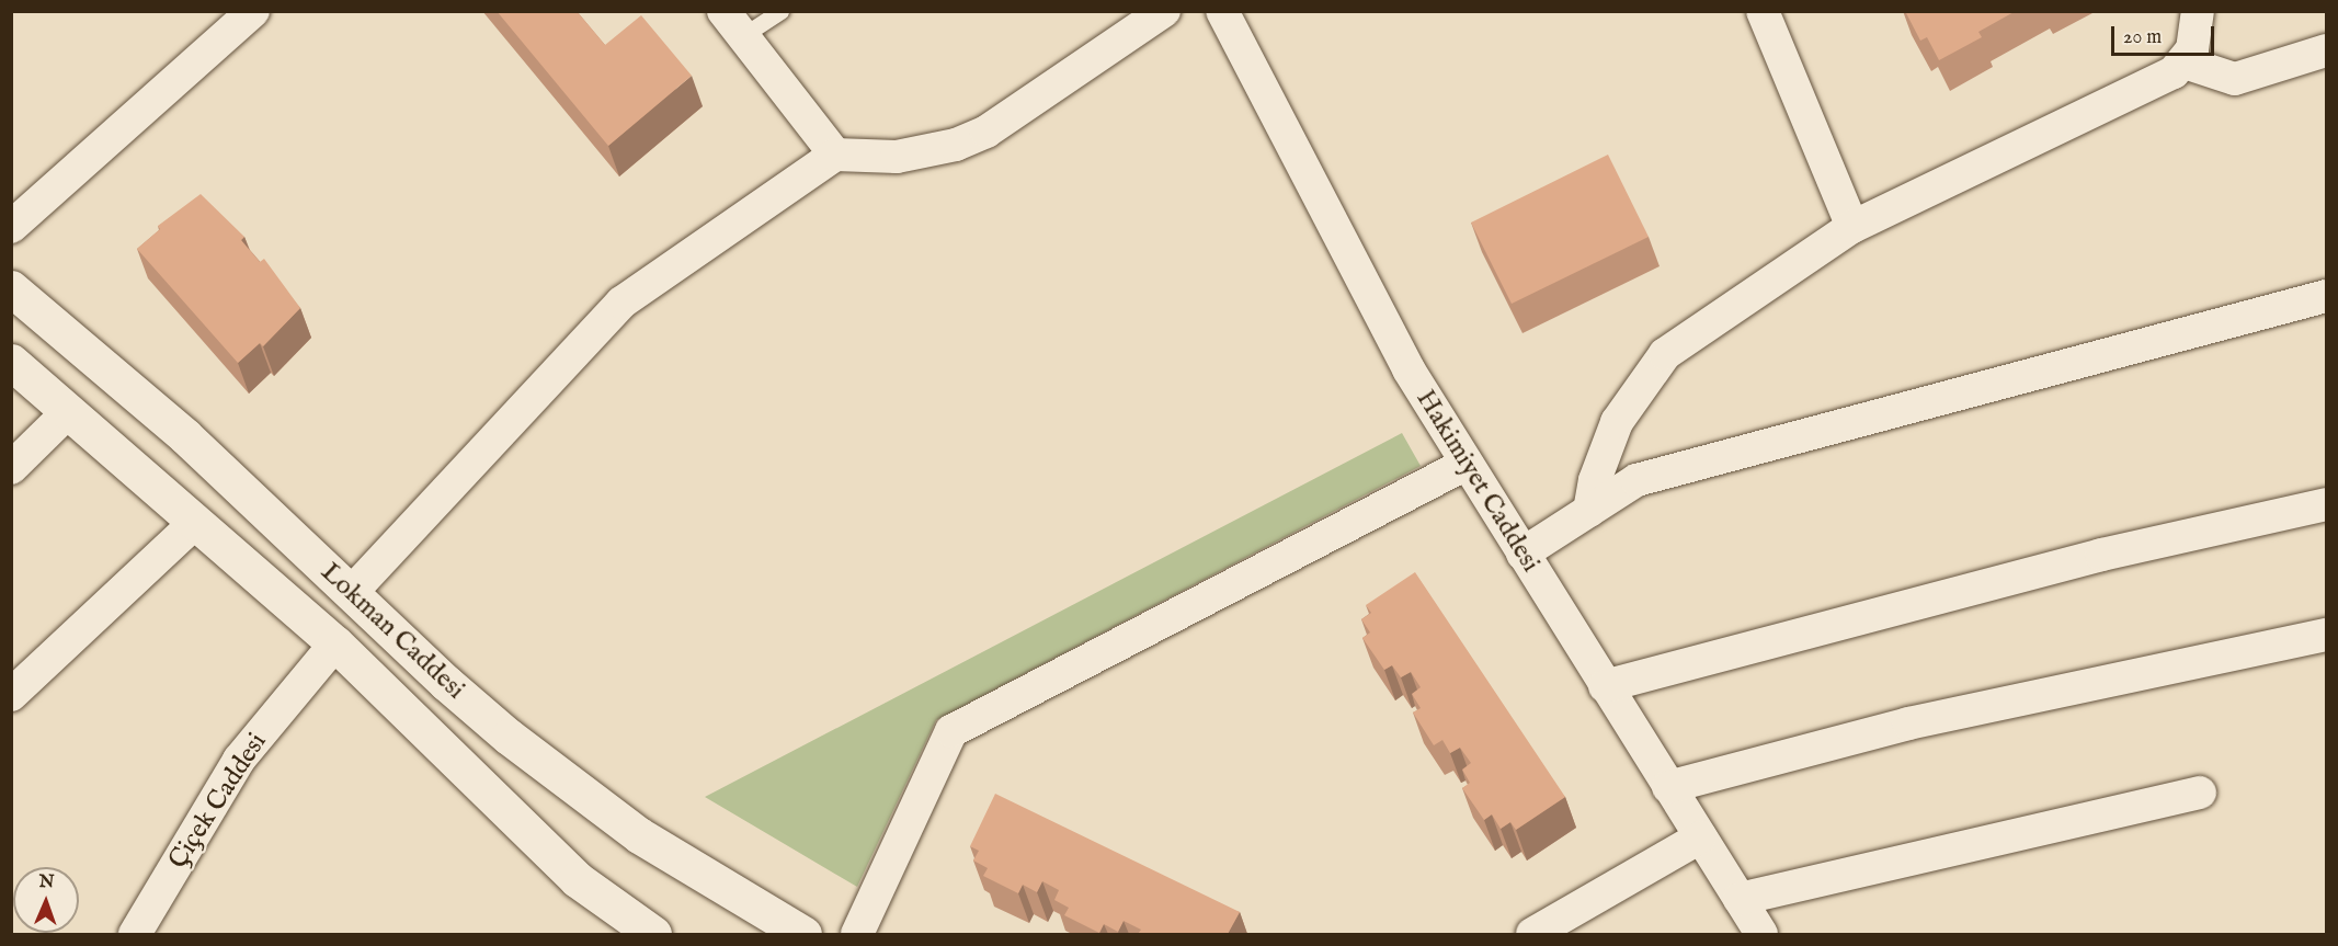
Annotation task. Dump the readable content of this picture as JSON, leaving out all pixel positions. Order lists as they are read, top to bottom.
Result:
{
  "streets": {
    "street": ["Hakimiyet Caddesi", "Lokman Caddesi", "Çiçek Caddesi"]
  },
  "crossings": [
    ["Lokman Caddesi", "Çiçek Caddesi"]
  ],
  "scale_bar": "20 m",
  "north": "top"
}
